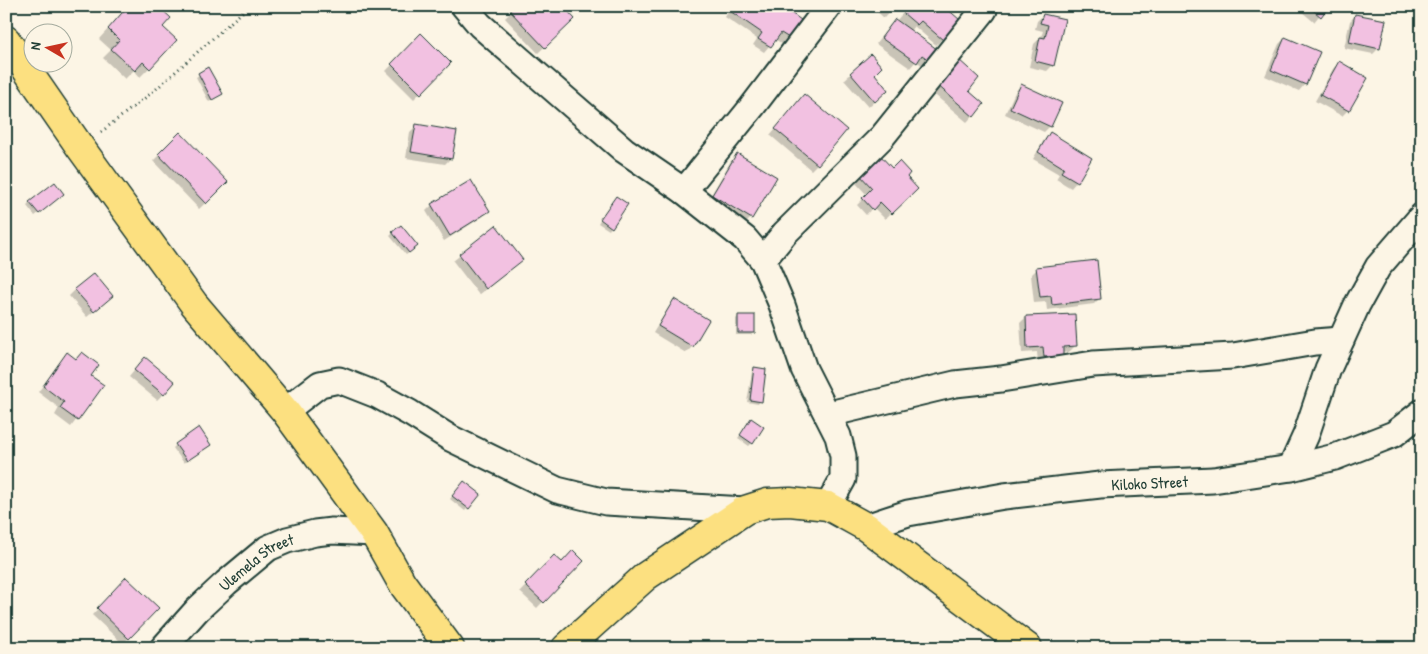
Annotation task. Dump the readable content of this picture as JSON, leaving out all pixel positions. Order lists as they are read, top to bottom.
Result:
{
  "streets": {
    "street": ["Kiloko Street", "Ulemela Street"]
  },
  "north": "left"
}
